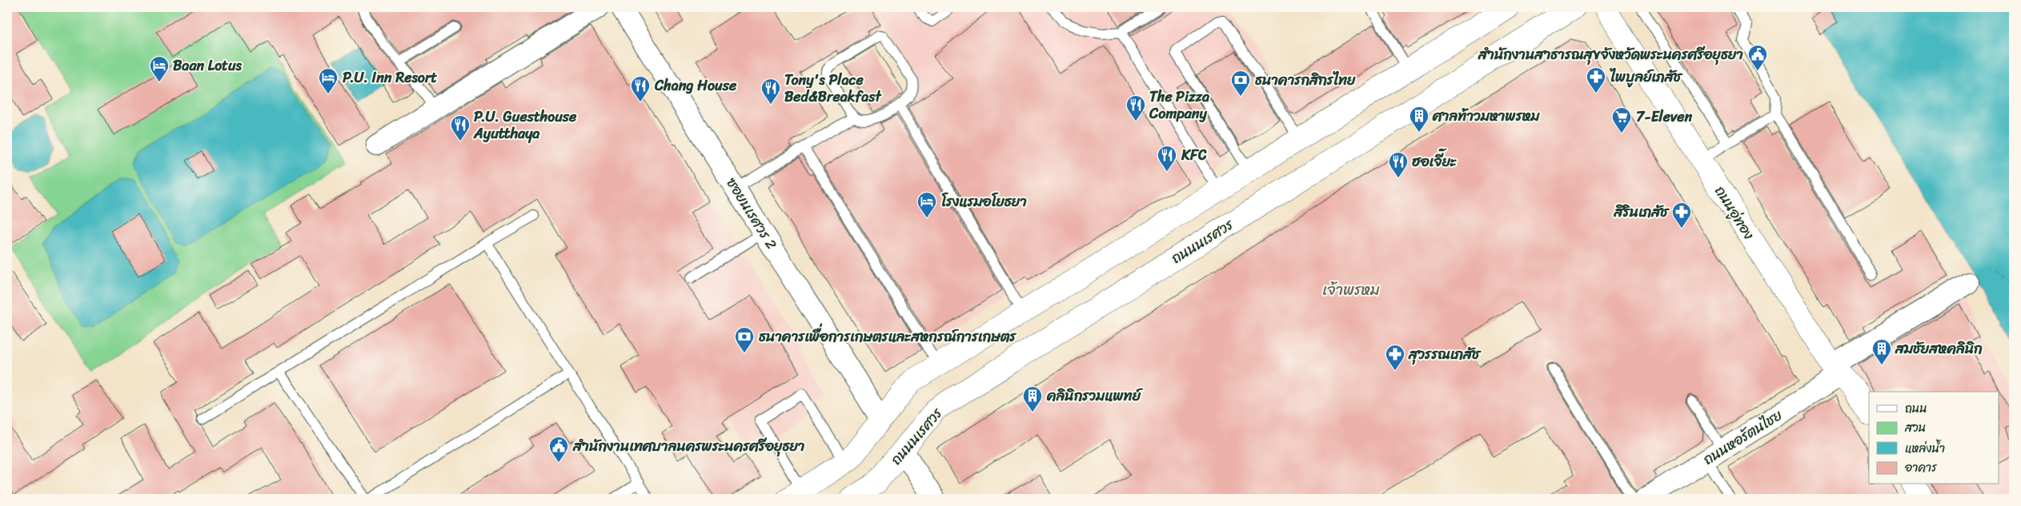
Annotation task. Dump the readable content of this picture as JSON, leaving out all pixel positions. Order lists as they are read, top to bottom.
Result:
{
  "streets": {
    "street": [
      "ถนนอู่ทอง",
      "ซอยนเรศวร 2",
      "ถนนนเรศวร",
      "ถนนหอรัตนไชย"
    ]
  },
  "crossings": [
    ["ถนนอู่ทอง", "ถนนหอรัตนไชย"]
  ],
  "districts": ["เจ้าพรหม"],
  "places": {
    "public building": ["สำนักงานสาธารณสุขจังหวัดพระนครศรีอยุธยา", "สำนักงานเทศบาลนครพระนครศรีอยุธยา"],
    "hotel": ["Baan Lotus", "P.U. Inn Resort", "โรงแรมอโยธยา"],
    "pharmacy": ["ไพบูลย์เภสัช", "สิรินเภสัช", "สุวรรณเภสัช"],
    "bank": ["ธนาคารกสิกรไทย", "ธนาคารเพื่อการเกษตรและสหกรณ์การเกษตร"],
    "restaurant": [
      "Chang House",
      "Tony's Place Bed&Breakfast",
      "The Pizza Company",
      "P.U. Guesthouse Ayutthaya",
      "KFC",
      "ฮอเจี๊ยะ"
    ],
    "building": ["ศาลท้าวมหาพรหม", "สมชัยสหคลินิก", "คลินิกรวมแพทย์"],
    "supermarket": ["7-Eleven"]
  },
  "legend": [
    "ถนน",
    "สวน",
    "แหล่งน้ำ",
    "อาคาร"
  ]
}
